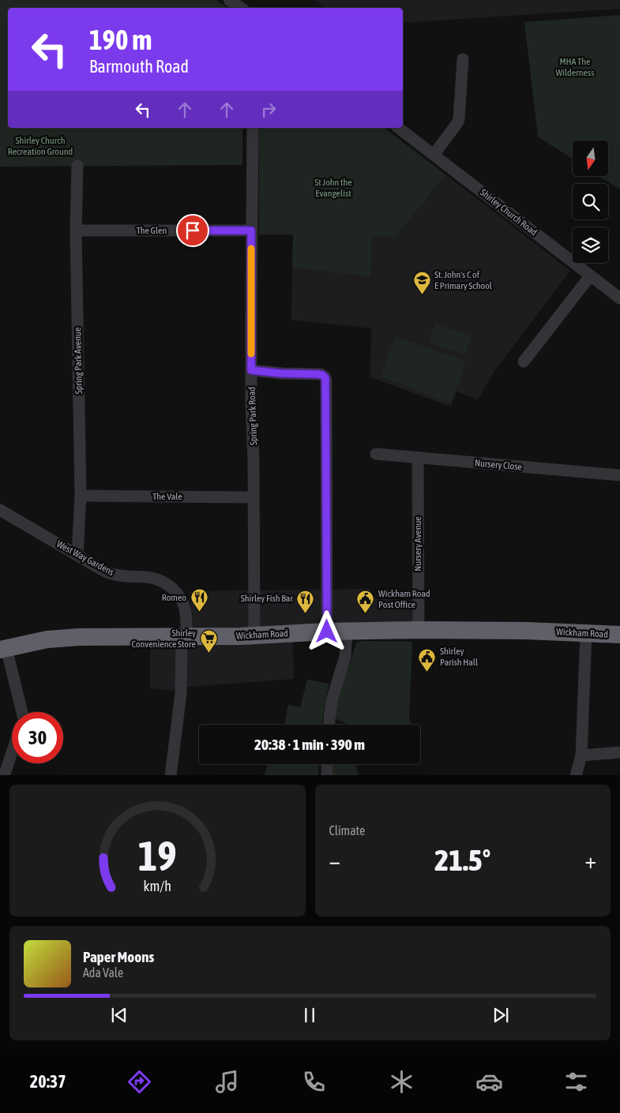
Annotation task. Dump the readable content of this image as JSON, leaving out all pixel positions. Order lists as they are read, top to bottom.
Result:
{
  "streets": {
    "highway": ["Wickham Road"],
    "street": [
      "Shirley Church Road",
      "The Glen",
      "Spring Park Avenue",
      "Spring Park Road",
      "Nursery Close",
      "The Vale",
      "Nursery Avenue",
      "West Way Gardens"
    ]
  },
  "crossings": [
    ["The Glen", "Spring Park Avenue"],
    ["The Glen", "Spring Park Road"],
    ["Spring Park Avenue", "The Vale"],
    ["Spring Park Avenue", "West Way Gardens"],
    ["Spring Park Road", "The Vale"],
    ["Spring Park Road", "Wickham Road"],
    ["Nursery Close", "Nursery Avenue"],
    ["Nursery Avenue", "Wickham Road"],
    ["West Way Gardens", "Wickham Road"]
  ],
  "parks": ["MHA The Wilderness", "Shirley Church Recreation Ground", "St John the Evangelist"],
  "places": {
    "school or university": ["St. John's C of E Primary School"],
    "restaurant": ["Romeo", "Shirley Fish Bar"],
    "public building": ["Wickham Road Post Office", "Shirley Parish Hall"],
    "supermarket": ["Shirley Convenience Store"]
  },
  "north": "bottom",
  "page": {
    "turn": ["190 m", "Barmouth Road"],
    "limit": "30",
    "trip": "20:38 · 1 min · 390 m",
    "tile": "Climate",
    "heat": ["−", "21.5°", "+"],
    "song": ["Paper Moons", "Ada Vale"],
    "tabs": "20:37",
    "gauge": ["19", "km/h"]
  }
}
